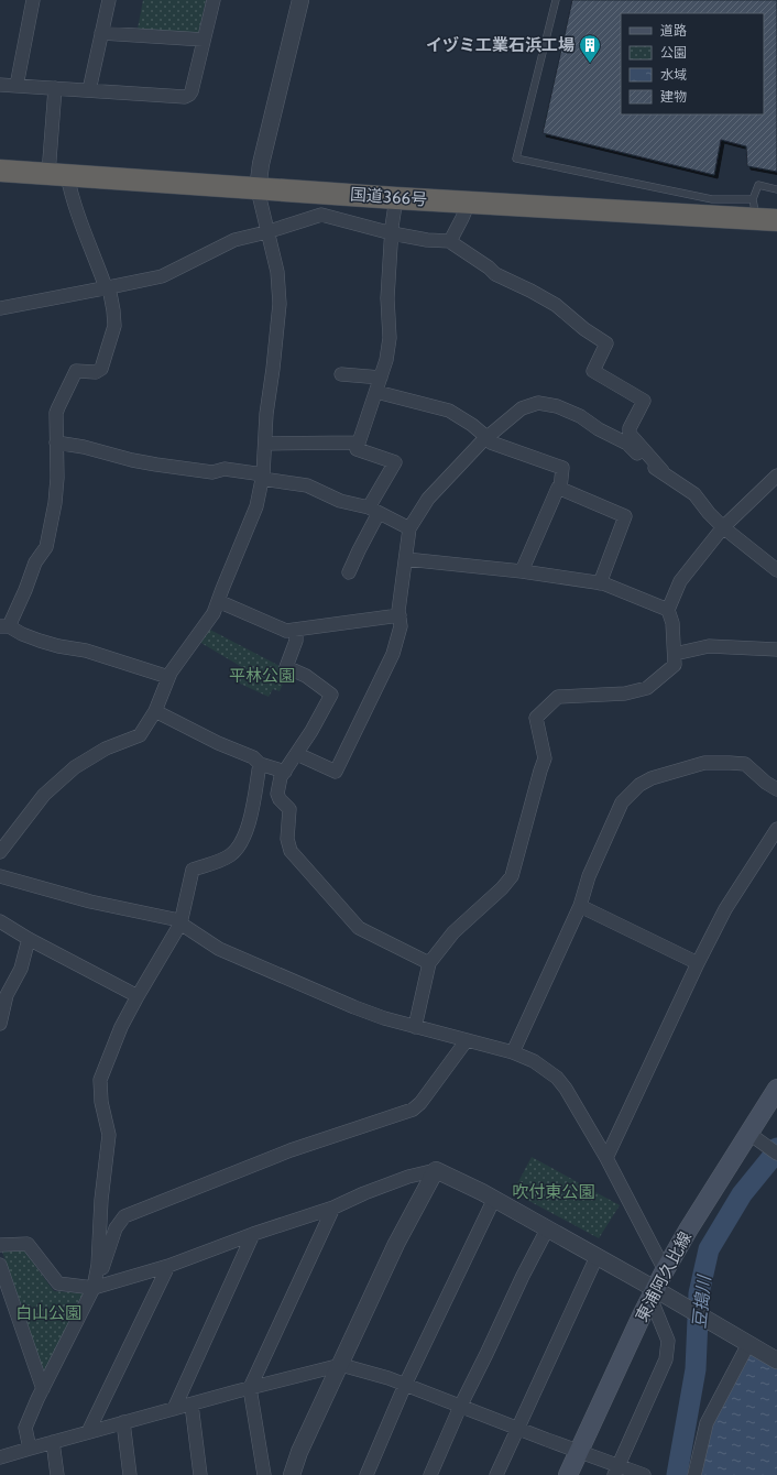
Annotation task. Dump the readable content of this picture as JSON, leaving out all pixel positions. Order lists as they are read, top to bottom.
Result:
{
  "streets": {
    "highway": ["国道366号"],
    "main road": ["東浦阿久比線"]
  },
  "water": ["豆搗川"],
  "parks": ["平林公園", "吹付東公園", "白山公園"],
  "places": {
    "building": ["イヅミ工業石浜工場"]
  },
  "legend": [
    "道路",
    "公園",
    "水域",
    "建物"
  ]
}
